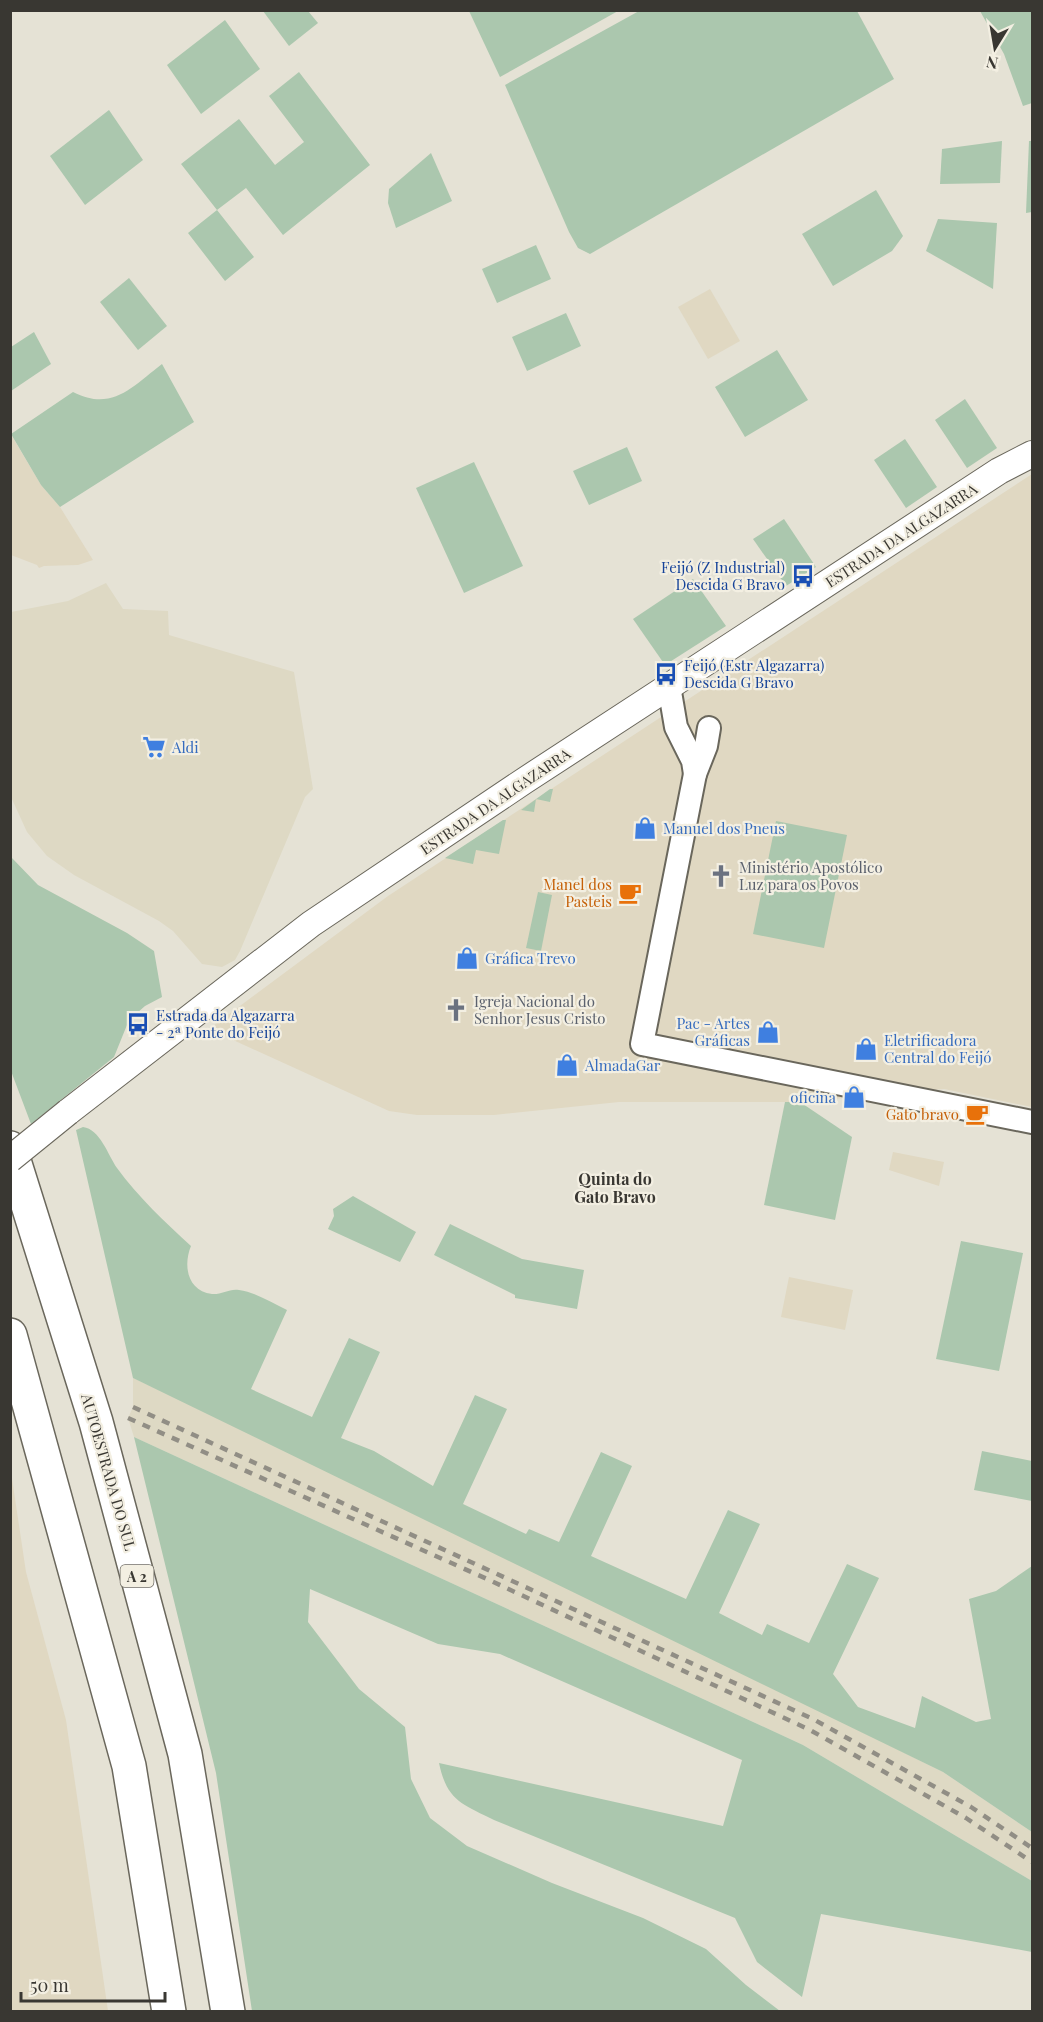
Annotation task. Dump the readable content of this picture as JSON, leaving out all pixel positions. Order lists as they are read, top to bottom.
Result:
{
  "streets": {
    "highway": ["AUTOESTRADA DO SUL", "A 2"],
    "main road": ["ESTRADA DA ALGAZARRA"]
  },
  "districts": ["Quinta do Gato Bravo"],
  "places": {
    "bus stop": ["Feijó (Z Industrial) Descida G Bravo", "Feijó (Estr Algazarra) Descida G Bravo", "Estrada da Algazarra - 2ª Ponte do Feijó"],
    "supermarket": ["Aldi"],
    "shop": [
      "Manuel dos Pneus",
      "Gráfica Trevo",
      "Pac - Artes Gráficas",
      "Eletrificadora Central do Feijó",
      "AlmadaGar",
      "oficina"
    ],
    "church": ["Ministério Apostólico Luz para os Povos", "Igreja Nacional do Senhor Jesus Cristo"],
    "cafe": ["Manel dos Pasteis", "Gato bravo"]
  },
  "scale_bar": "50 m",
  "north": "bottom"
}
